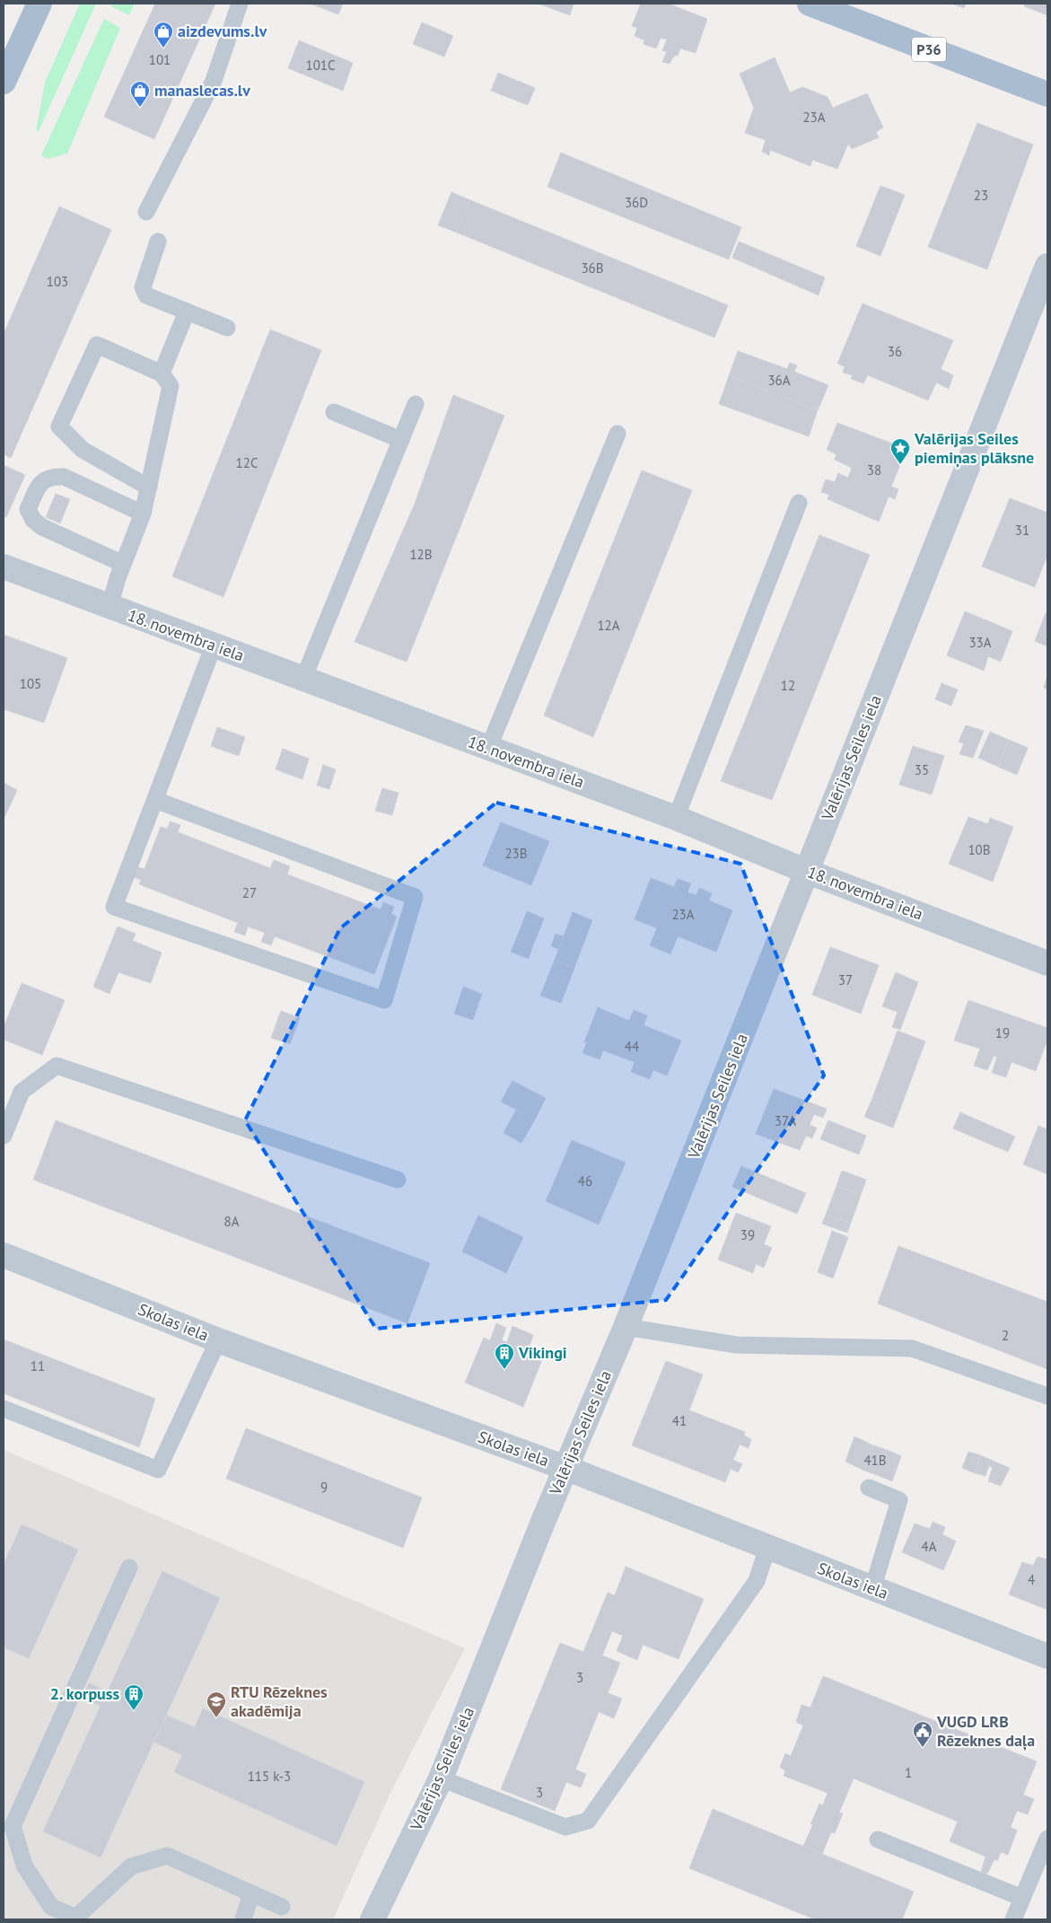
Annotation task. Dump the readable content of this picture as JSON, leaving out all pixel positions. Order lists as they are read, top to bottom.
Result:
{
  "streets": {
    "main road": ["P36"],
    "street": ["18. novembra iela", "Valērijas Seiles iela", "Skolas iela"]
  },
  "crossings": [
    ["18. novembra iela", "Valērijas Seiles iela"],
    ["Valērijas Seiles iela", "Skolas iela"]
  ],
  "places": {
    "shop": ["aizdevums.lv", "manaslecas.lv"],
    "place": ["Valērijas Seiles piemiņas plāksne"],
    "building": ["Vikingi", "2. korpuss"],
    "school or university": ["RTU Rēzeknes akadēmija"],
    "public building": ["VUGD LRB Rēzeknes daļa"]
  },
  "house_numbers": [
    "101",
    "101C",
    "23A",
    "23",
    "36D",
    "36B",
    "103",
    "36",
    "36A",
    "12C",
    "38",
    "31",
    "12B",
    "12A",
    "33A",
    "105",
    "12",
    "35",
    "10B",
    "23B",
    "27",
    "23A",
    "37",
    "19",
    "44",
    "37A",
    "46",
    "8A",
    "39",
    "2",
    "11",
    "41",
    "41B",
    "9",
    "4A",
    "4",
    "3",
    "1",
    "115 k-3",
    "3"
  ]
}
